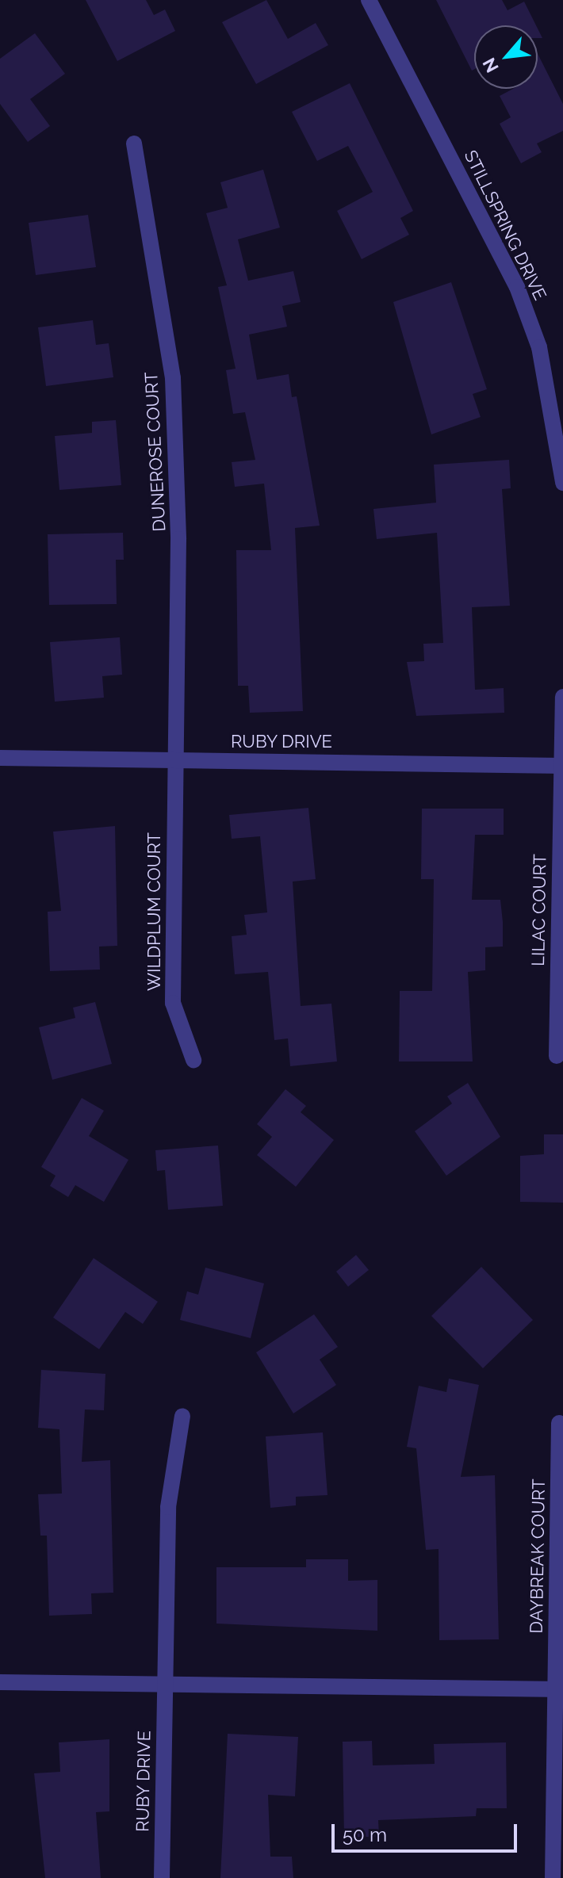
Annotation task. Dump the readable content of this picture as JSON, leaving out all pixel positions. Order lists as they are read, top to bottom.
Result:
{
  "streets": {
    "street": [
      "STILLSPRING DRIVE",
      "DUNEROSE COURT",
      "RUBY DRIVE",
      "LILAC COURT",
      "WILDPLUM COURT",
      "DAYBREAK COURT"
    ]
  },
  "crossings": [
    ["DUNEROSE COURT", "RUBY DRIVE"],
    ["DUNEROSE COURT", "WILDPLUM COURT"],
    ["RUBY DRIVE", "LILAC COURT"],
    ["RUBY DRIVE", "WILDPLUM COURT"]
  ],
  "scale_bar": "50 m",
  "north": "bottom left"
}
